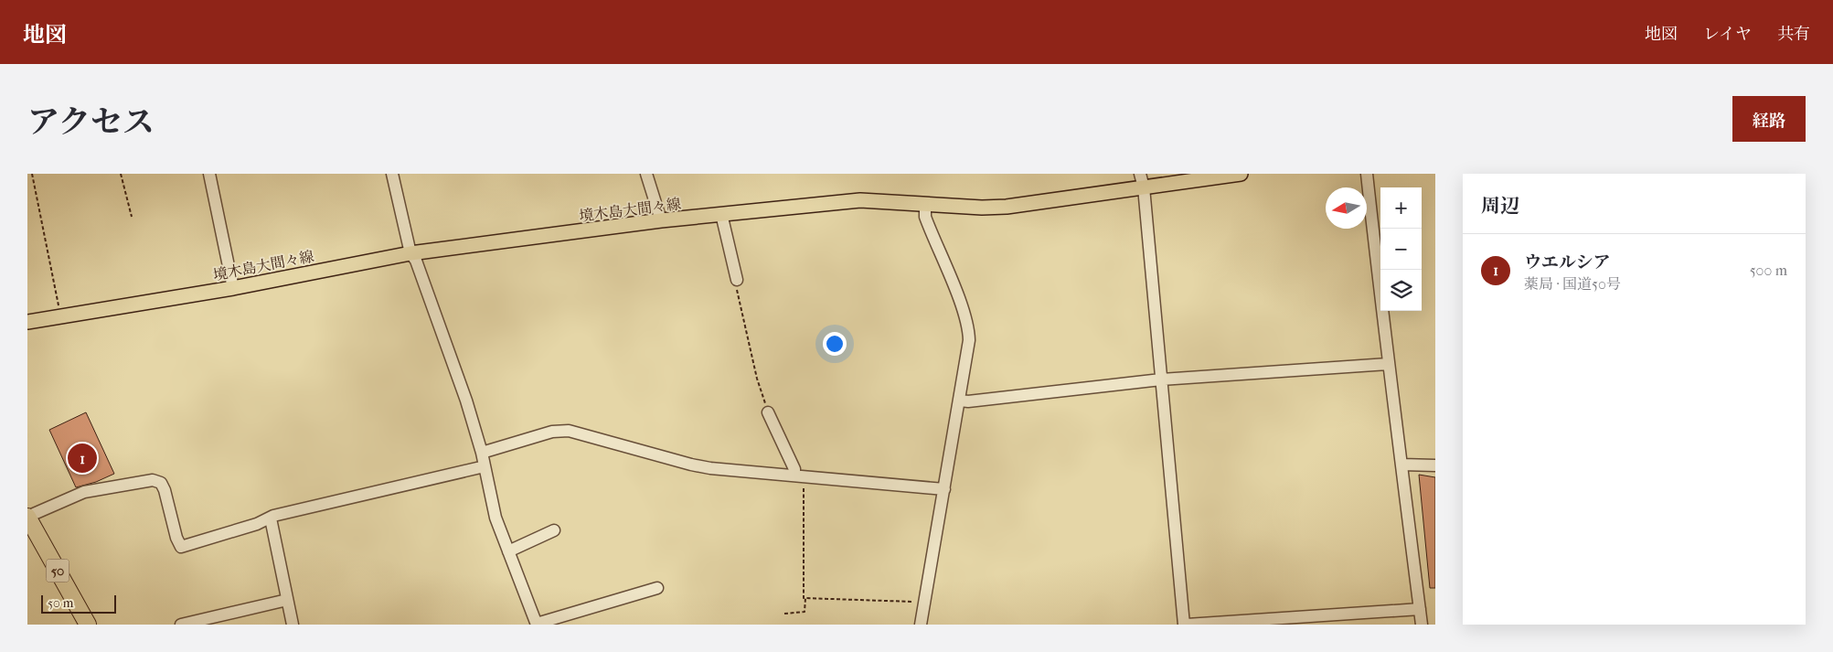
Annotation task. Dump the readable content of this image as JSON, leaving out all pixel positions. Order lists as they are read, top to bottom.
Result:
{
  "streets": {
    "highway": ["50"],
    "main road": ["境木島大間々線"]
  },
  "scale_bar": "50 m",
  "north": "left",
  "page": {
    "header": "地図",
    "nav": ["地図", "レイヤ", "共有"],
    "title": "アクセス",
    "buttons": "経路",
    "heading": "周辺",
    "map_buttons": ["+", "−"],
    "list": [
      {
        "mark": "1",
        "name": "ウエルシア",
        "note": "薬局 · 国道50号",
        "value": "500 m"
      }
    ],
    "pins": "1",
    "scale": "50 m"
  }
}
